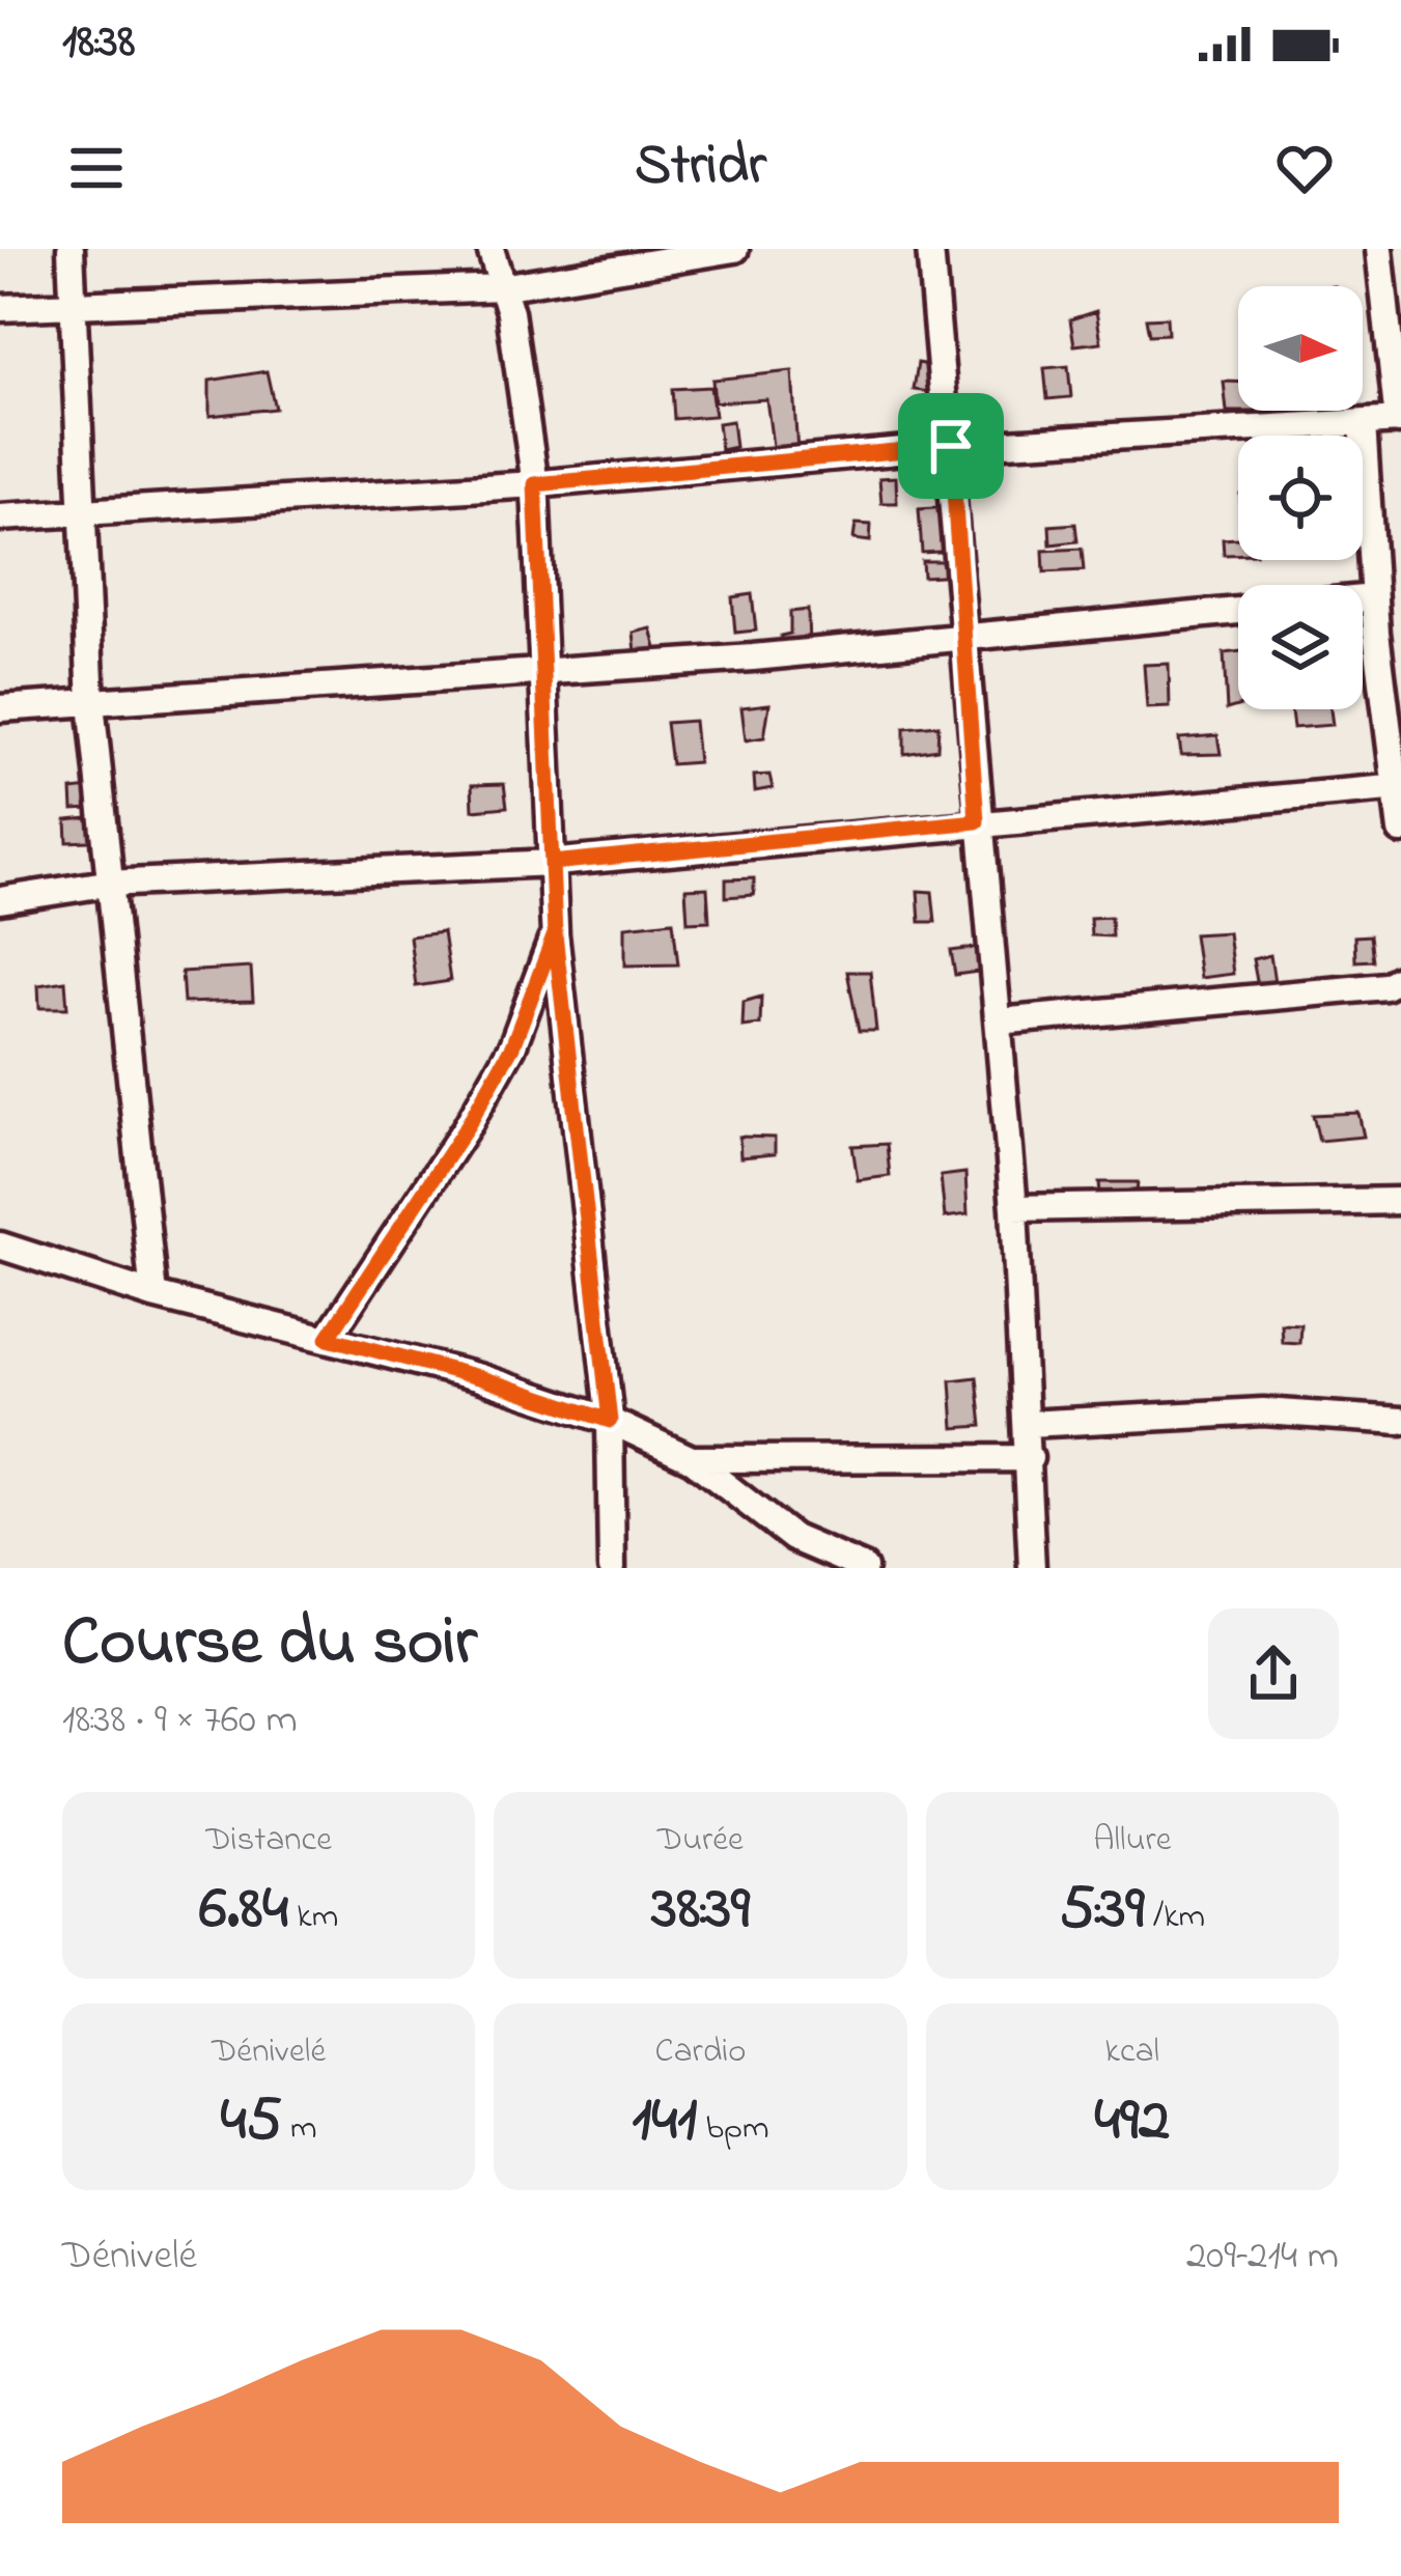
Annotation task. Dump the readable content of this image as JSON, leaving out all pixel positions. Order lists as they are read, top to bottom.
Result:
{
  "north": "right",
  "page": {
    "status": "18:38",
    "header": "Stridr",
    "heading": ["Course du soir", "18:38 · 9 × 760 m"],
    "stats": [
      ["Distance", "6.84 km"],
      ["Durée", "38:39"],
      ["Allure", "5:39 /km"],
      ["Dénivelé", "45 m"],
      ["Cardio", "141 bpm"],
      ["kcal", "492"]
    ],
    "chart": ["Dénivelé", "209–214 m"]
  }
}
